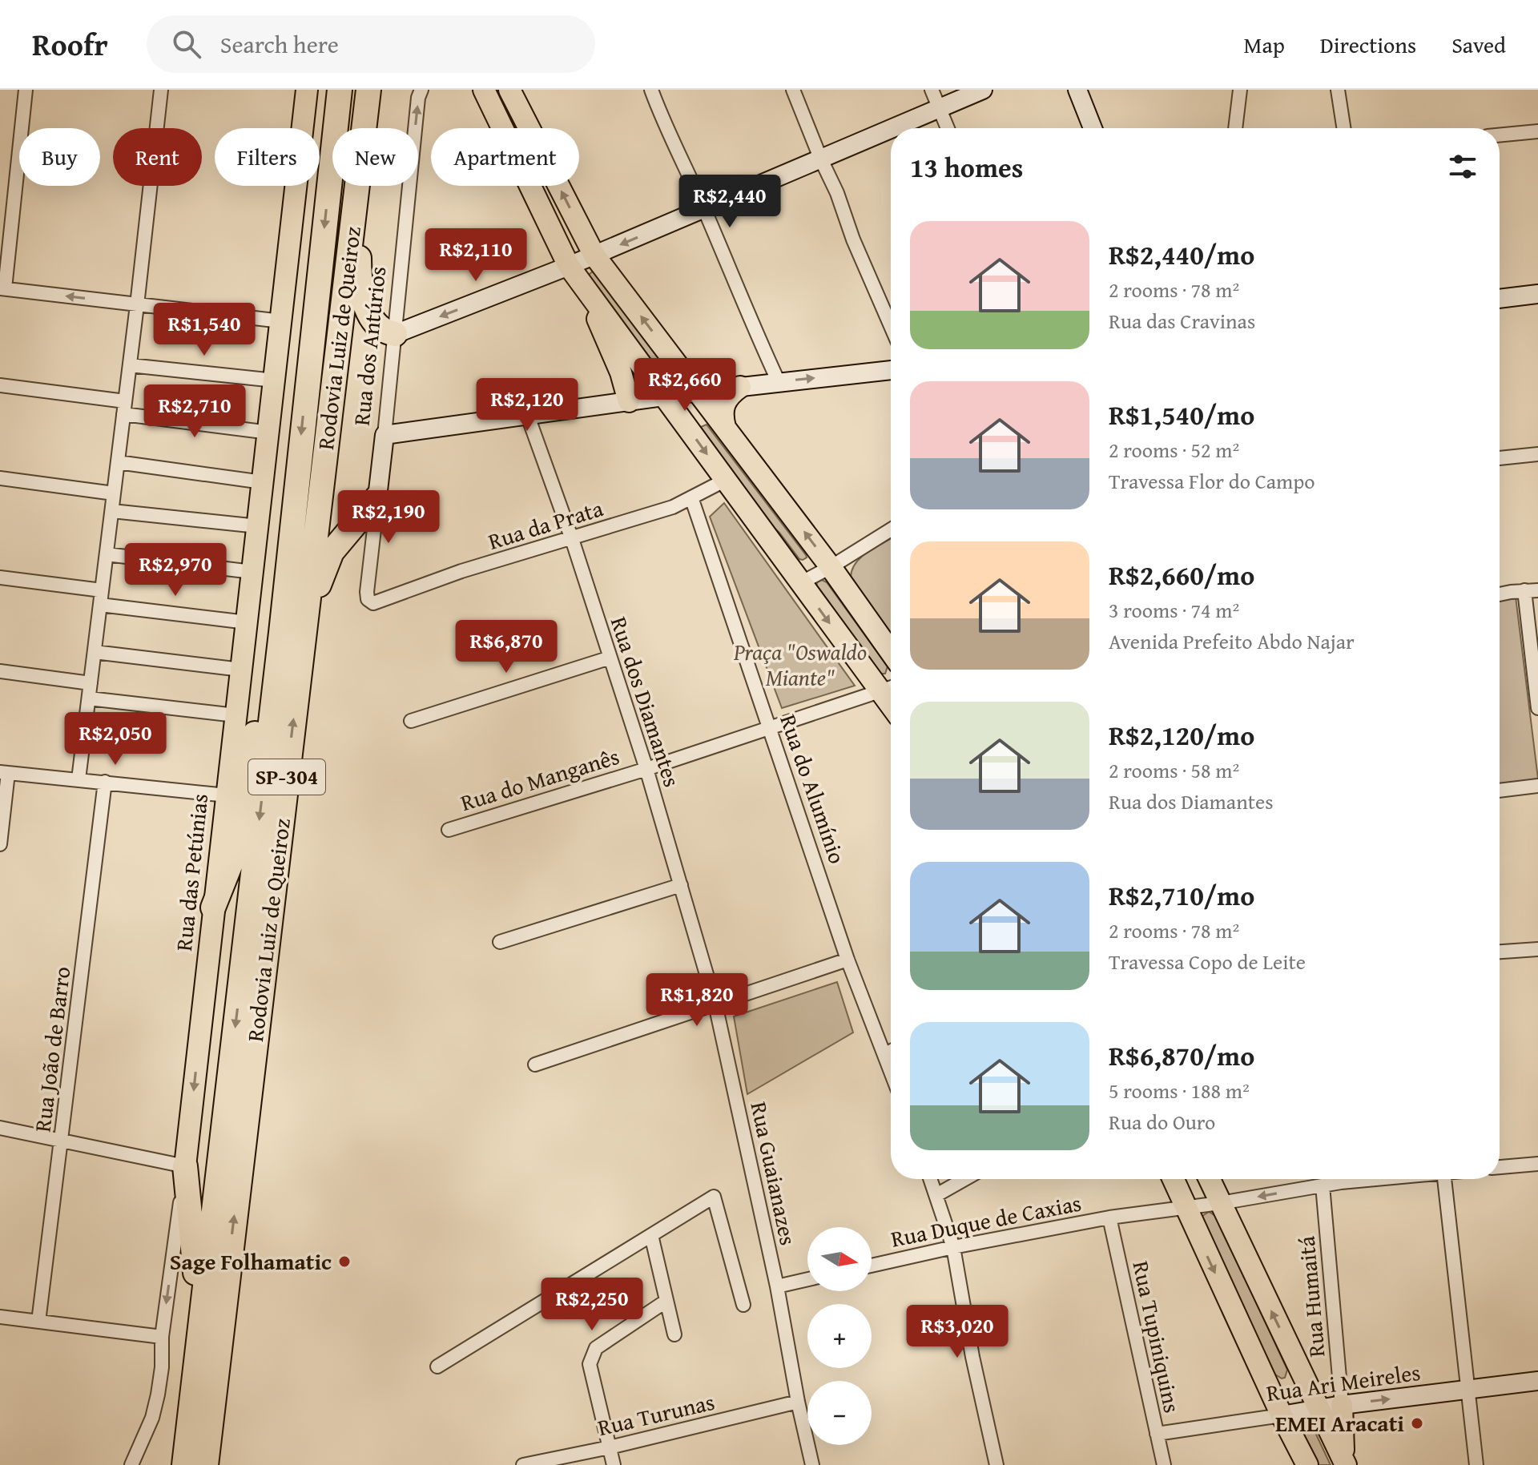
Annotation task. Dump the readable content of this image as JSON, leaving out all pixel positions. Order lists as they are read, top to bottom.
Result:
{
  "streets": {
    "highway": ["Rodovia Luiz de Queiroz", "SP-304"],
    "main road": ["Rua dos Antúrios", "Rua das Petúnias", "Rua Ari Meireles"],
    "street": [
      "Rua da Prata",
      "Rua dos Diamantes",
      "Rua do Manganês",
      "Rua do Alumínio",
      "Rua João de Barro",
      "Rua Guaianazes",
      "Rua Duque de Caxias",
      "Rua Humaitá",
      "Rua Tupiniquins",
      "Rua Turunas"
    ]
  },
  "crossings": [
    ["Rua dos Antúrios", "Rua da Prata"],
    ["Rua da Prata", "Rua dos Diamantes"],
    ["Rua da Prata", "Rua do Alumínio"],
    ["Rua dos Diamantes", "Rua do Manganês"],
    ["Rua dos Diamantes", "Rua Guaianazes"],
    ["Rua do Manganês", "Rua do Alumínio"],
    ["Rua Guaianazes", "Rua Turunas"],
    ["Rua Duque de Caxias", "Rua Humaitá"],
    ["Rua Duque de Caxias", "Rua Tupiniquins"],
    ["Rua Humaitá", "Rua Ari Meireles"],
    ["Rua Tupiniquins", "Rua Ari Meireles"]
  ],
  "one_way": ["Rua dos Antúrios"],
  "parks": ["Praça \"Oswaldo Miante\""],
  "places": ["Sage Folhamatic", "EMEI Aracati"],
  "north": "right",
  "page": {
    "header": "Roofr",
    "search": "Search here",
    "nav": ["Map", "Directions", "Saved"],
    "chip": [
      "Buy",
      "Rent",
      "Filters",
      "New",
      "Apartment"
    ],
    "heading": "13 homes",
    "price": [
      "R$2,440",
      "R$2,110",
      "R$1,540",
      "R$2,660",
      "R$2,120",
      "R$2,710",
      "R$2,190",
      "R$2,970",
      "R$6,870",
      "R$2,050",
      "R$1,820",
      "R$2,250",
      "R$3,020"
    ],
    "list": [
      {
        "name": "R$2,440/mo",
        "note": "2 rooms · 78 m² · Rua das Cravinas"
      },
      {
        "name": "R$1,540/mo",
        "note": "2 rooms · 52 m² · Travessa Flor do Campo"
      },
      {
        "name": "R$2,660/mo",
        "note": "3 rooms · 74 m² · Avenida Prefeito Abdo Najar"
      },
      {
        "name": "R$2,120/mo",
        "note": "2 rooms · 58 m² · Rua dos Diamantes"
      },
      {
        "name": "R$2,710/mo",
        "note": "2 rooms · 78 m² · Travessa Copo de Leite"
      },
      {
        "name": "R$6,870/mo",
        "note": "5 rooms · 188 m² · Rua do Ouro"
      }
    ],
    "map_buttons": ["+", "−"]
  }
}
